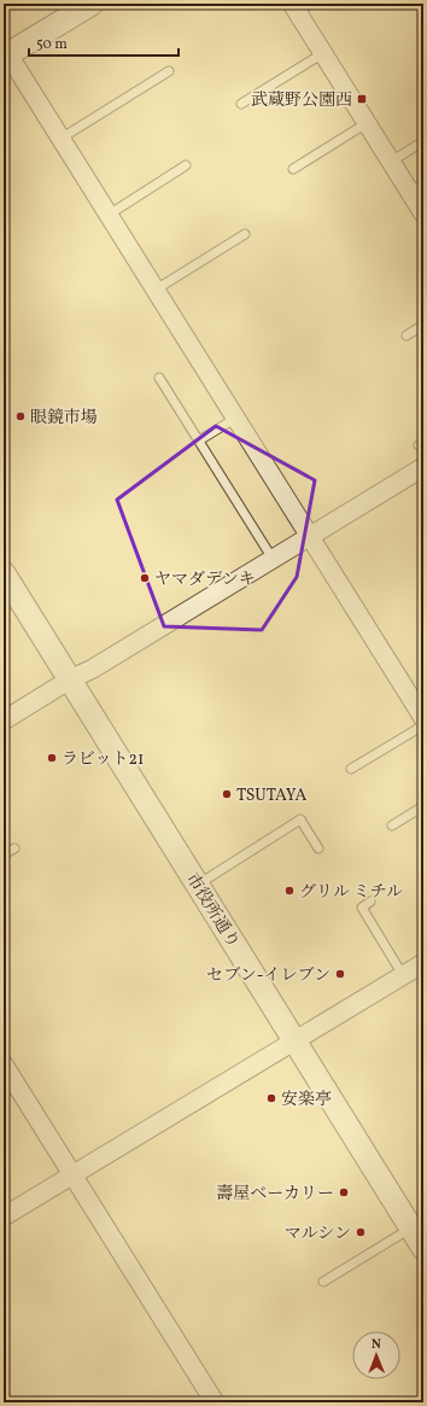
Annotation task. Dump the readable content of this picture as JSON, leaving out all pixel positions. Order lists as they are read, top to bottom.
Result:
{
  "streets": {
    "street": ["市役所通り"]
  },
  "places": {
    "transit": ["武蔵野公園西"],
    "other": [
      "眼鏡市場",
      "ヤマダデンキ",
      "ラビット21",
      "TSUTAYA",
      "グリル ミチル",
      "セブン-イレブン",
      "安楽亭",
      "壽屋ベーカリー",
      "マルシン"
    ]
  },
  "scale_bar": "50 m",
  "north": "top"
}
